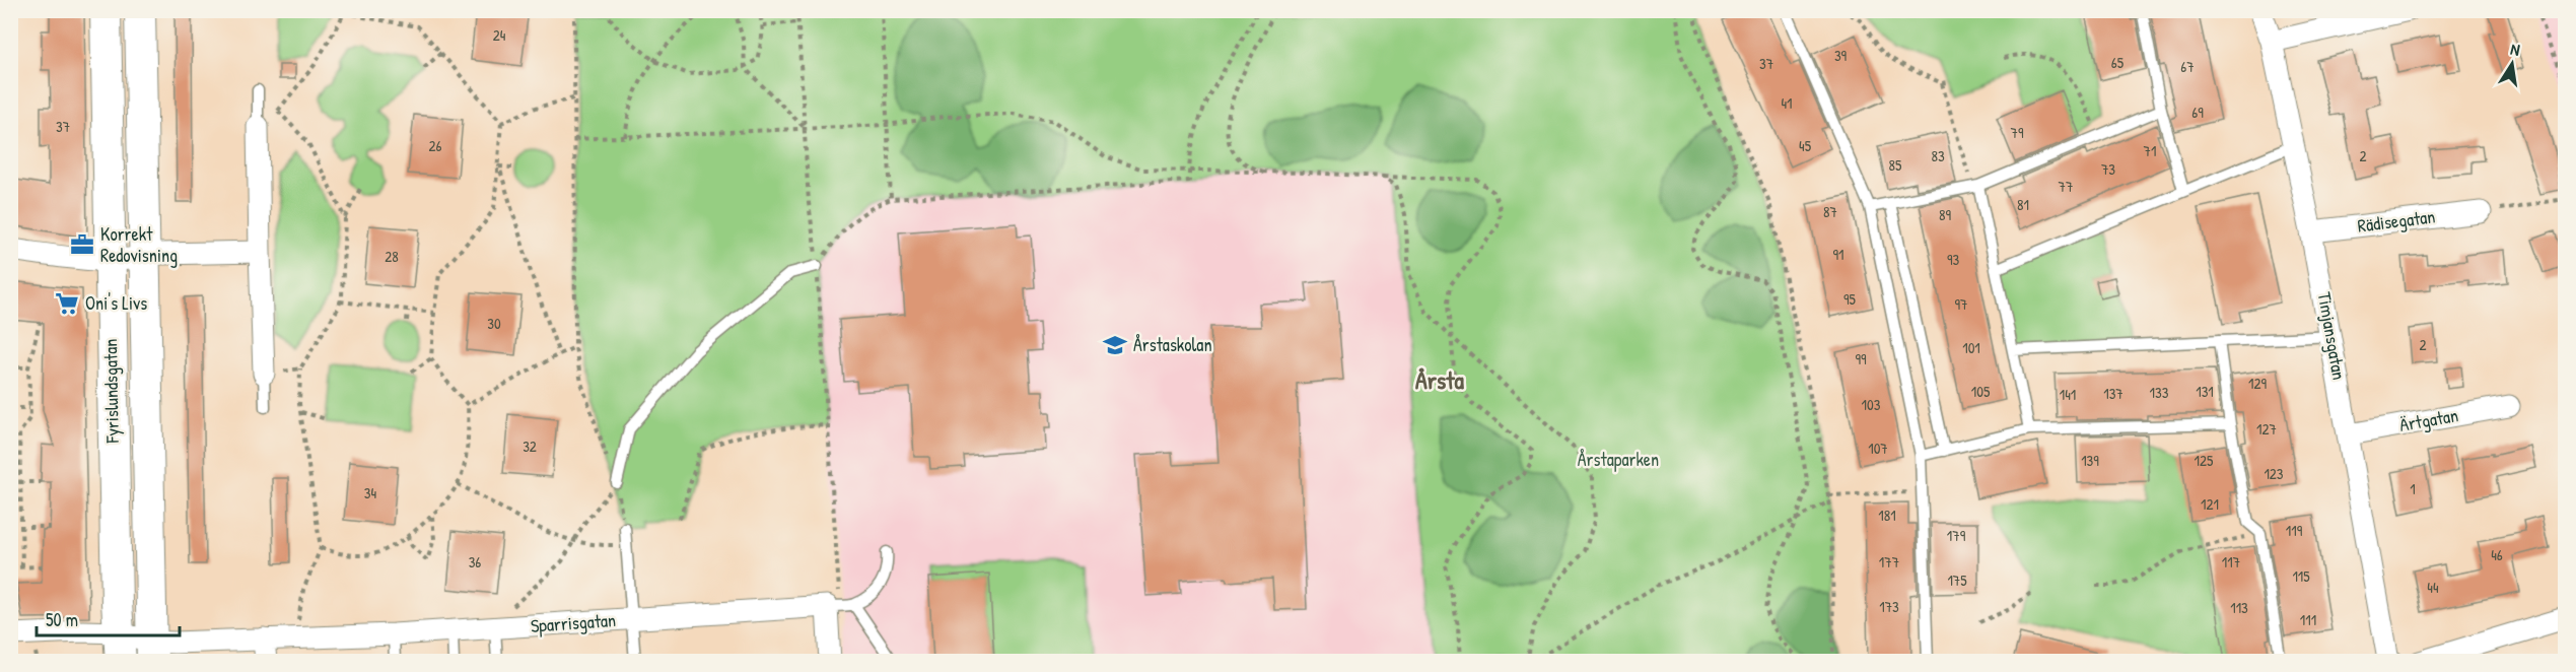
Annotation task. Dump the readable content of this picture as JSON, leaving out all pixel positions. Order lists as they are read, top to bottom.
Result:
{
  "streets": {
    "main road": ["Fyrislundsgatan"],
    "street": [
      "Rädisegatan",
      "Timjansgatan",
      "Ärtgatan",
      "Sparrisgatan"
    ]
  },
  "crossings": [
    ["Rädisegatan", "Timjansgatan"],
    ["Timjansgatan", "Ärtgatan"],
    ["Fyrislundsgatan", "Sparrisgatan"]
  ],
  "districts": ["Årsta"],
  "parks": ["Årstaparken"],
  "places": {
    "office": ["Korrekt Redovisning"],
    "supermarket": ["Oni's Livs"],
    "school or university": ["Årstaskolan"]
  },
  "house_numbers": [
    "24",
    "39",
    "65",
    "37",
    "67",
    "41",
    "69",
    "37",
    "79",
    "26",
    "45",
    "71",
    "83",
    "2",
    "85",
    "73",
    "77",
    "81",
    "87",
    "89",
    "91",
    "28",
    "93",
    "95",
    "97",
    "30",
    "2",
    "101",
    "99",
    "129",
    "105",
    "131",
    "133",
    "137",
    "141",
    "103",
    "127",
    "32",
    "107",
    "139",
    "125",
    "123",
    "1",
    "34",
    "121",
    "181",
    "119",
    "179",
    "46",
    "36",
    "177",
    "117",
    "115",
    "175",
    "44",
    "173",
    "113",
    "111"
  ],
  "scale_bar": "50 m",
  "north": "top"
}
